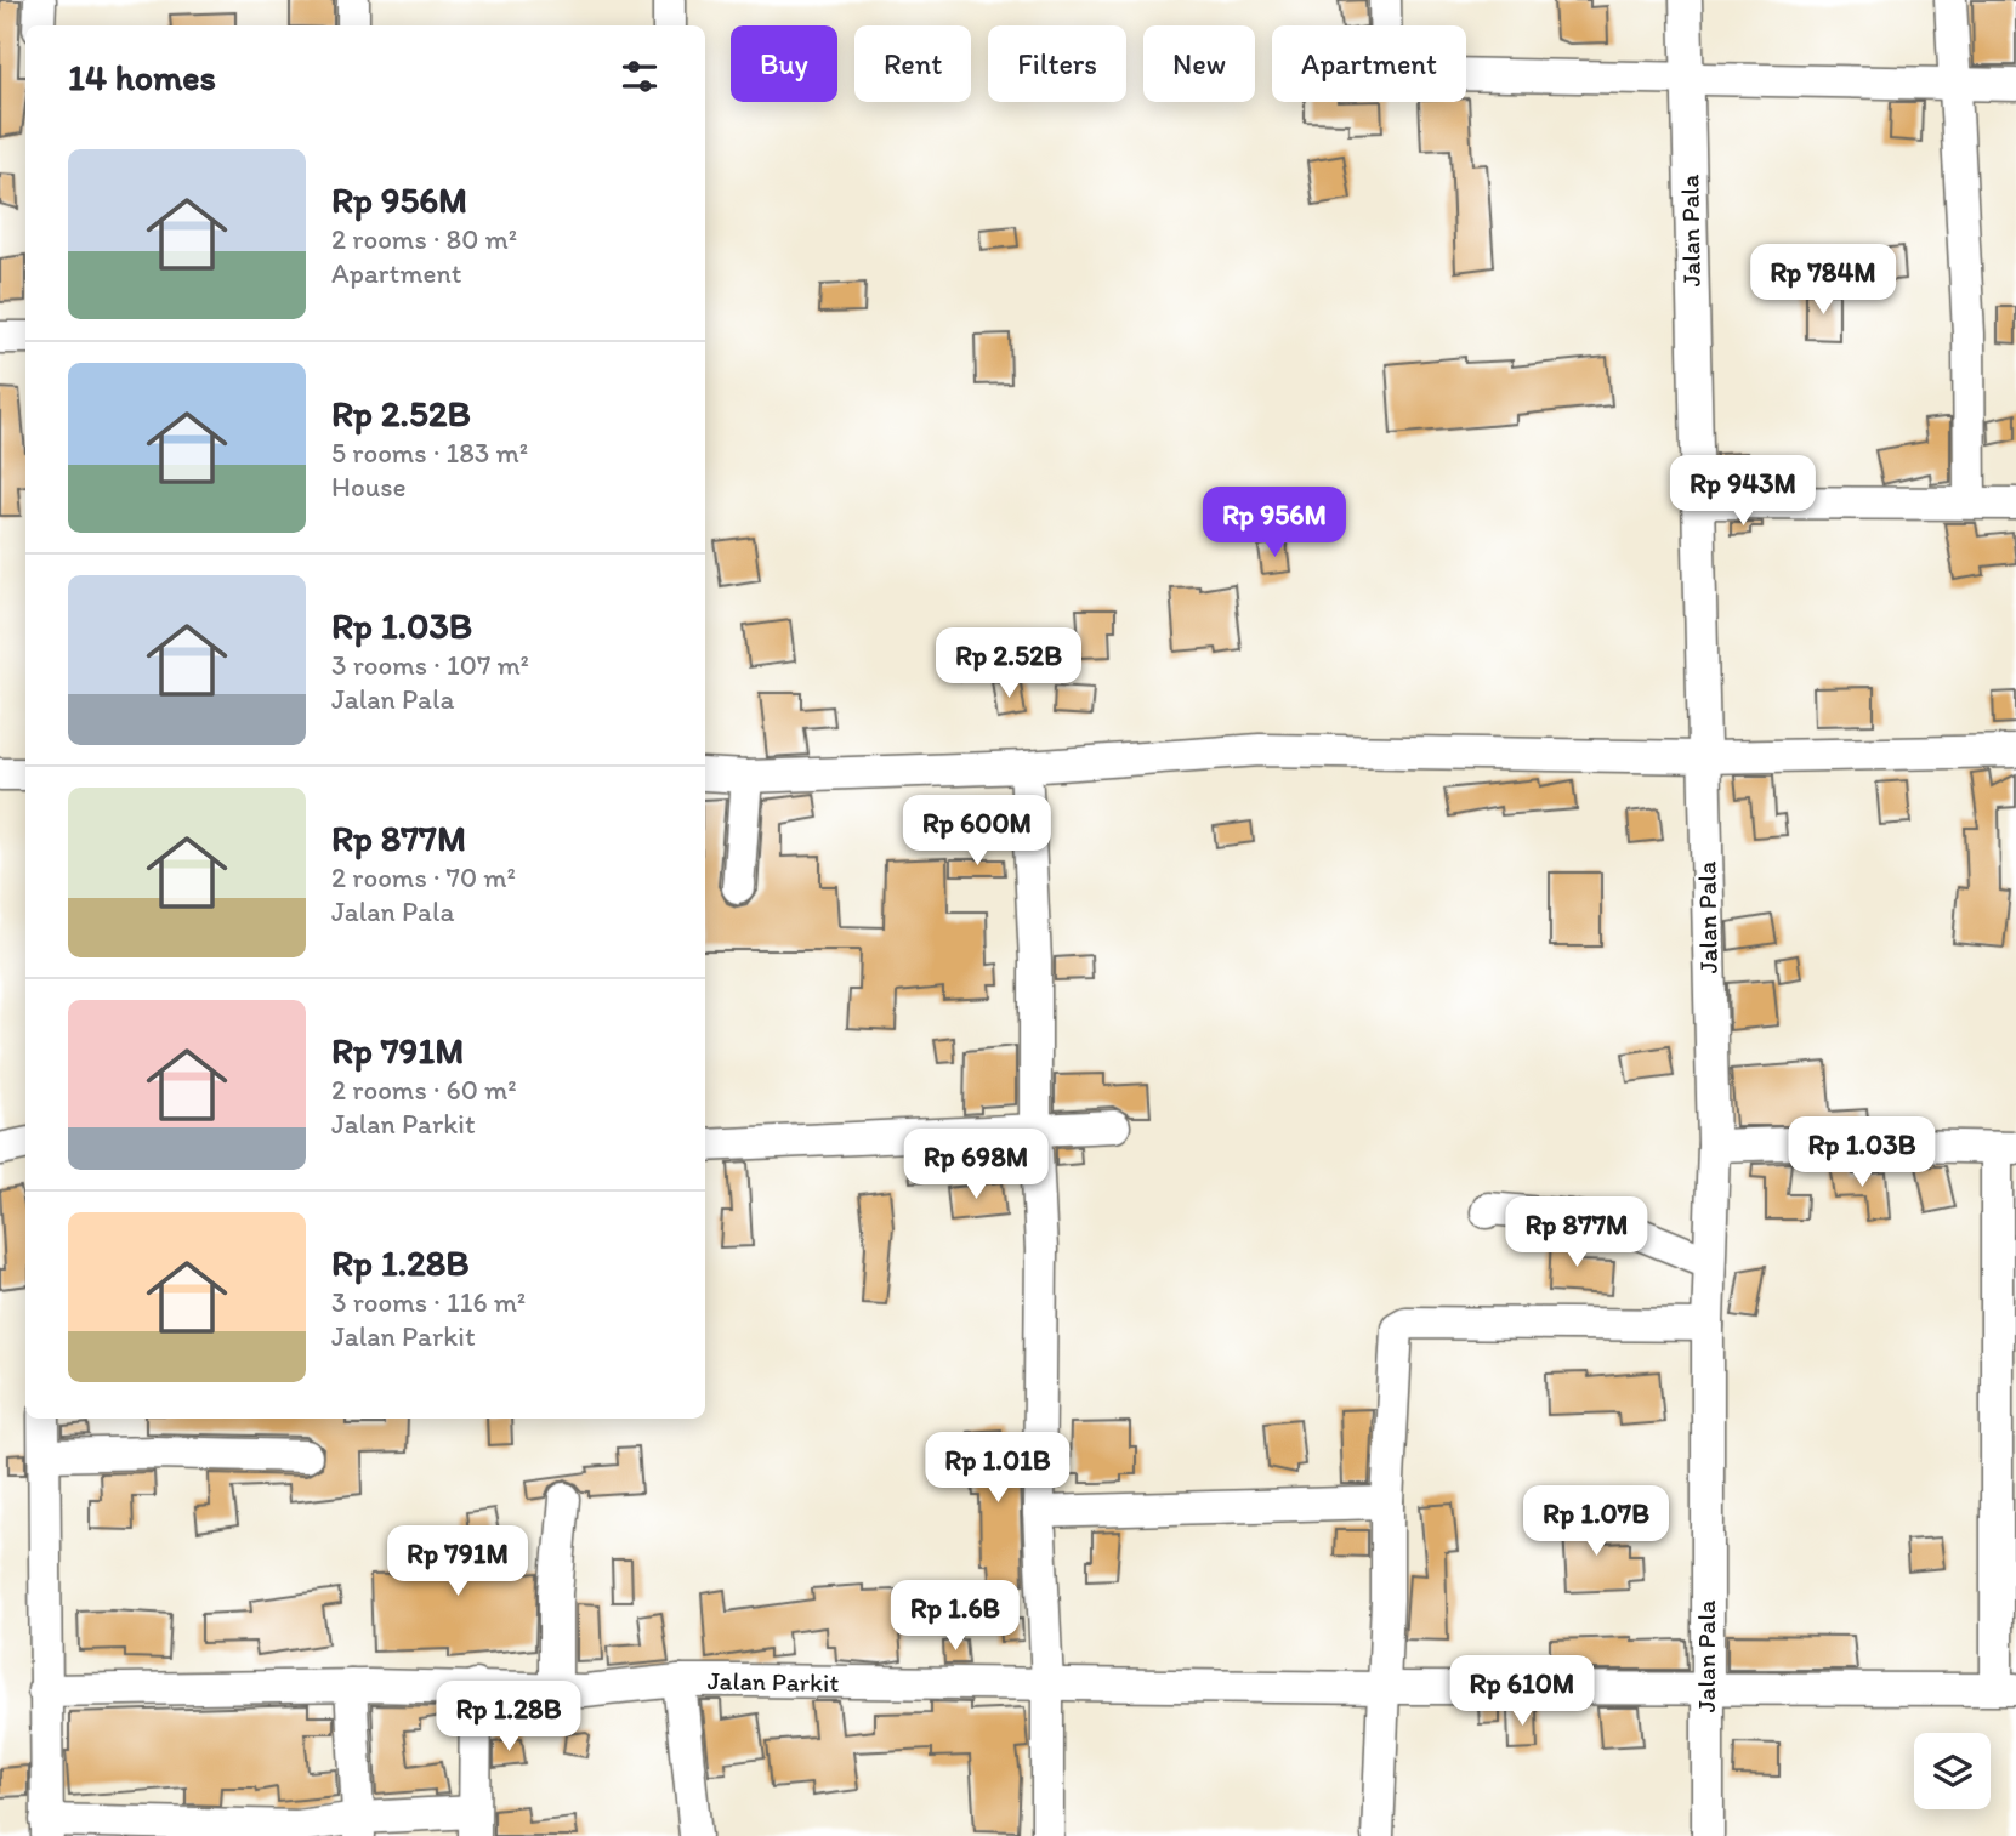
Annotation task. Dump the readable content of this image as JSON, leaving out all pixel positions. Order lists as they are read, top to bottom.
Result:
{
  "streets": {
    "street": ["Jalan Pala", "Jalan Parkit"]
  },
  "crossings": [
    ["Jalan Pala", "Jalan Parkit"]
  ],
  "page": {
    "chip": [
      "Buy",
      "Rent",
      "Filters",
      "New",
      "Apartment"
    ],
    "heading": "14 homes",
    "list": [
      {
        "name": "Rp 956M",
        "note": "2 rooms · 80 m² · Apartment"
      },
      {
        "name": "Rp 2.52B",
        "note": "5 rooms · 183 m² · House"
      },
      {
        "name": "Rp 1.03B",
        "note": "3 rooms · 107 m² · Jalan Pala"
      },
      {
        "name": "Rp 877M",
        "note": "2 rooms · 70 m² · Jalan Pala"
      },
      {
        "name": "Rp 791M",
        "note": "2 rooms · 60 m² · Jalan Parkit"
      },
      {
        "name": "Rp 1.28B",
        "note": "3 rooms · 116 m² · Jalan Parkit"
      }
    ],
    "price": [
      "Rp 784M",
      "Rp 943M",
      "Rp 956M",
      "Rp 2.52B",
      "Rp 600M",
      "Rp 1.03B",
      "Rp 698M",
      "Rp 877M",
      "Rp 1.01B",
      "Rp 1.07B",
      "Rp 791M",
      "Rp 1.6B",
      "Rp 610M",
      "Rp 1.28B"
    ]
  }
}
